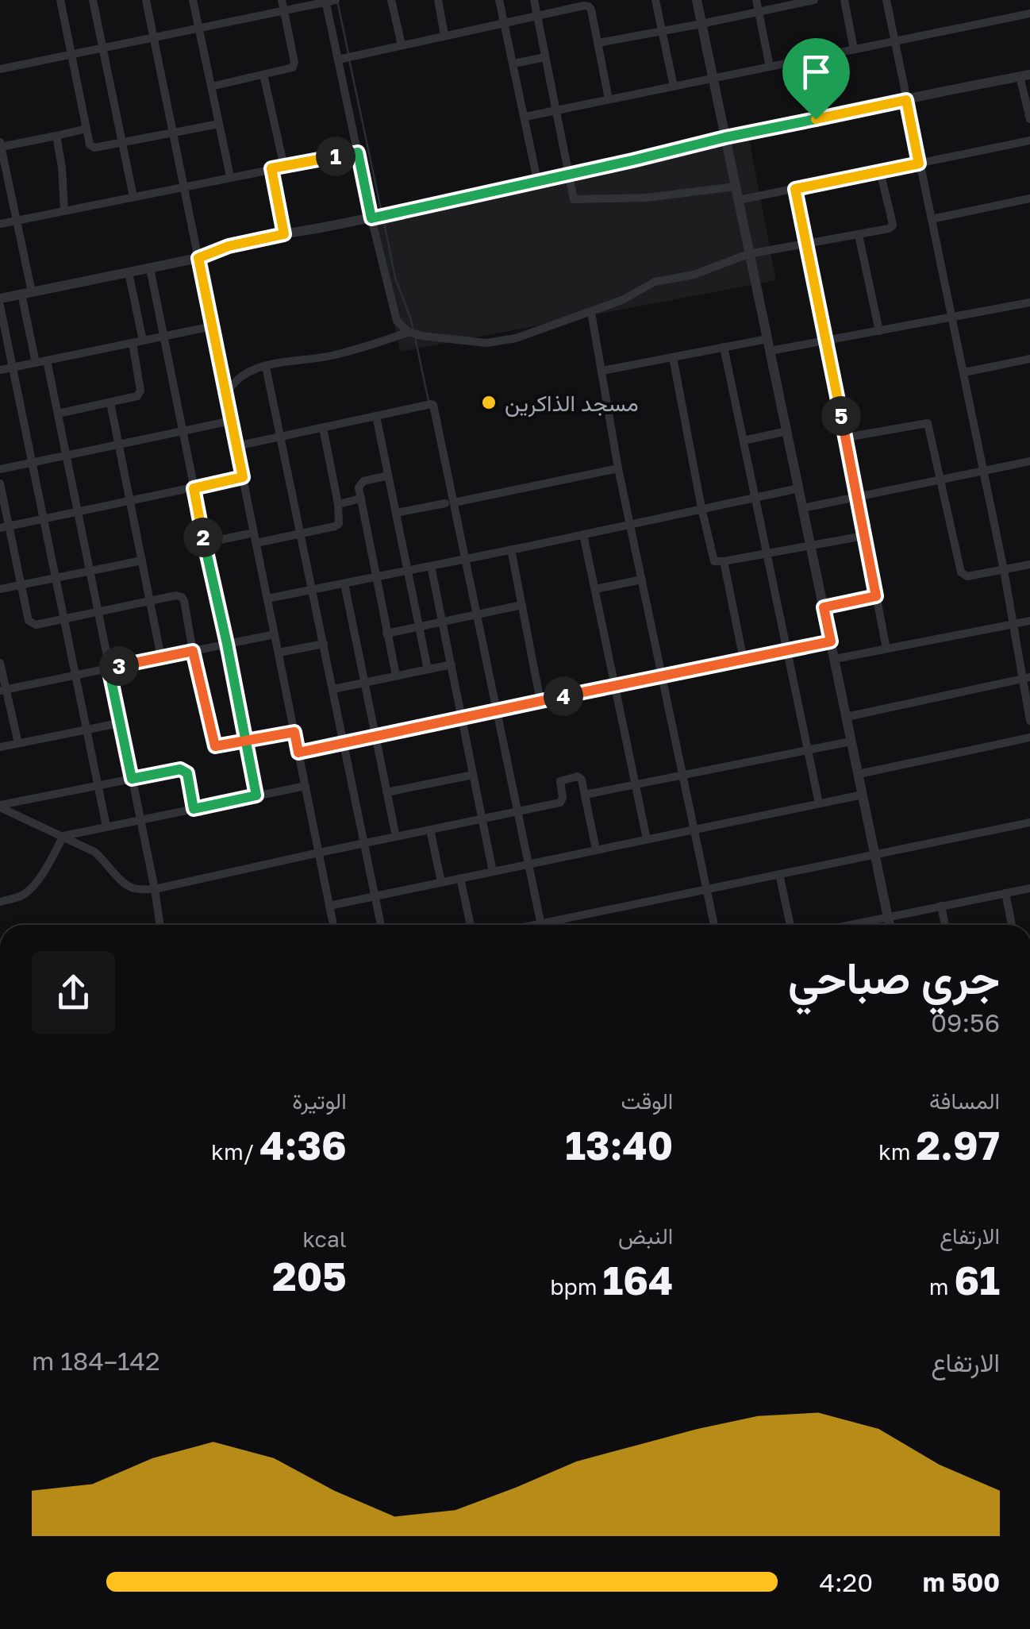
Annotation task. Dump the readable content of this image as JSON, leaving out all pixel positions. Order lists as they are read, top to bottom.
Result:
{
  "places": ["مسجد الذاكرين"],
  "page": {
    "pins": [
      "1",
      "5",
      "2",
      "3",
      "4"
    ],
    "heading": ["جري صباحي", "09:56"],
    "stats": [
      ["المسافة", "2.97 km"],
      ["الوقت", "13:40"],
      ["الوتيرة", "4:36 /km"],
      ["الارتفاع", "61 m"],
      ["النبض", "164 bpm"],
      ["kcal", "205"]
    ],
    "chart": ["الارتفاع", "142–184 m"],
    "list": [
      {
        "name": "500 m",
        "note": "4:20"
      }
    ]
  }
}
